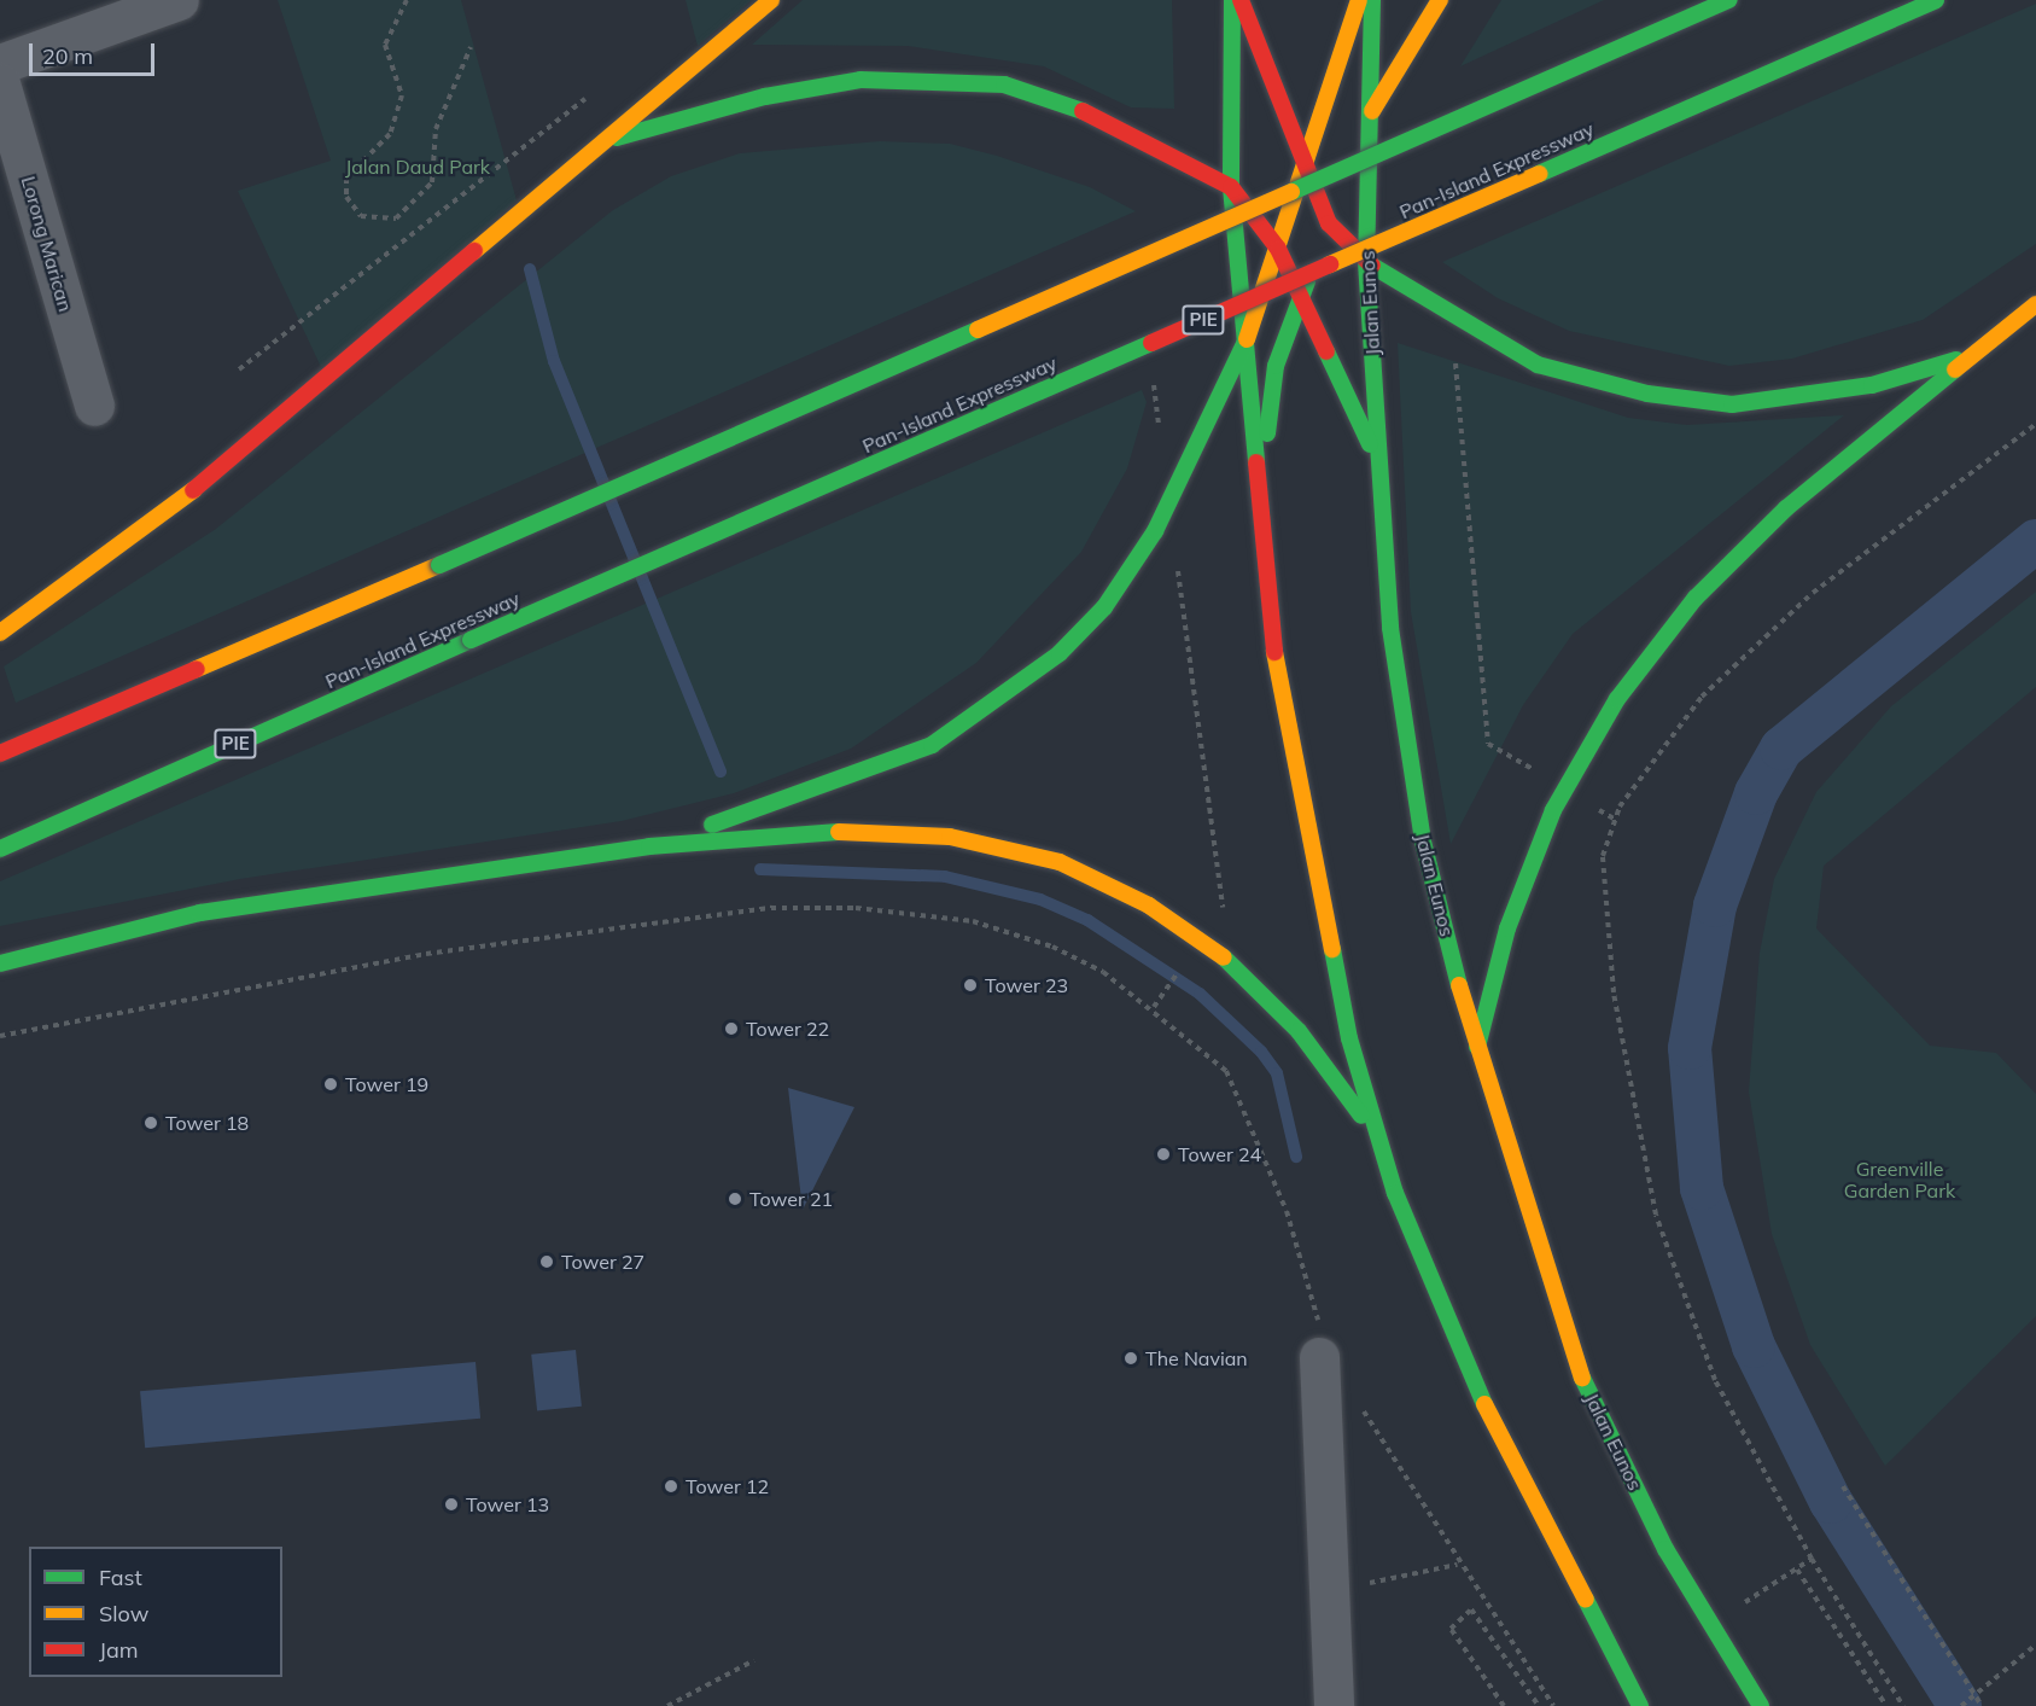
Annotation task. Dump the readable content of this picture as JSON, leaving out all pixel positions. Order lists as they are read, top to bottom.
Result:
{
  "streets": {
    "highway": ["Pan-Island Expressway", "Jalan Eunos", "PIE"],
    "street": ["Lorong Marican"]
  },
  "parks": ["Jalan Daud Park", "Greenville Garden Park"],
  "places": [
    "Tower 23",
    "Tower 22",
    "Tower 19",
    "Tower 18",
    "Tower 24",
    "Tower 21",
    "Tower 27",
    "The Navian",
    "Tower 12",
    "Tower 13"
  ],
  "legend": ["Fast", "Slow", "Jam"],
  "scale_bar": "20 m"
}
